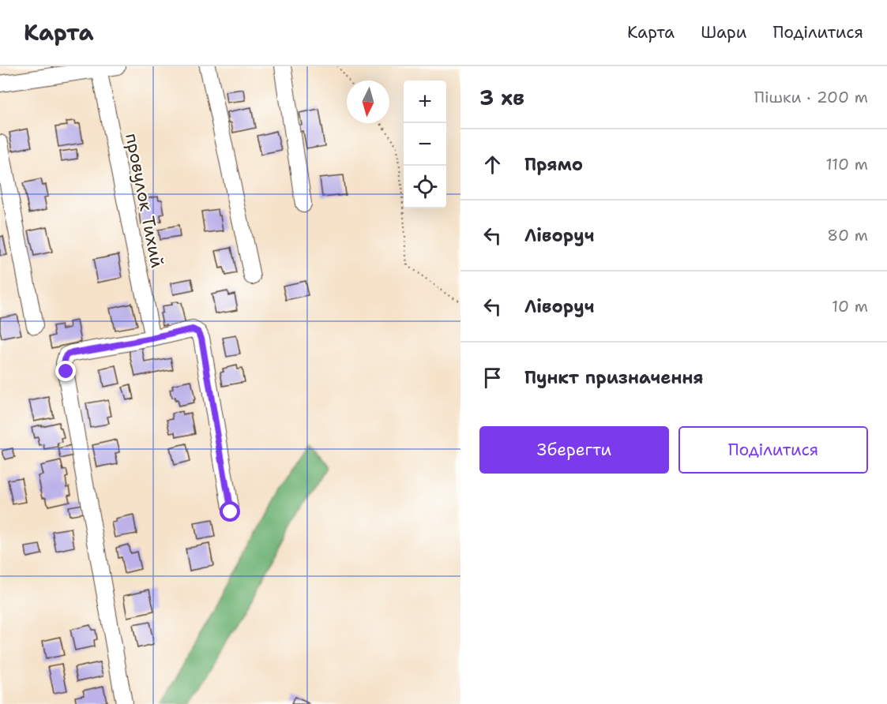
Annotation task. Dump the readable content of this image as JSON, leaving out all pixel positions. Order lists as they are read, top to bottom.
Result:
{
  "streets": {
    "street": ["провулок Тихий"]
  },
  "north": "bottom",
  "page": {
    "header": "Карта",
    "nav": ["Карта", "Шари", "Поділитися"],
    "heading": ["3 хв", "Пішки · 200 m"],
    "map_buttons": ["+", "−"],
    "list": [
      ["Прямо", "110 m"],
      ["Ліворуч", "80 m"],
      ["Ліворуч", "10 m"],
      "Пункт призначення"
    ],
    "buttons": ["Зберегти", "Поділитися"]
  }
}
